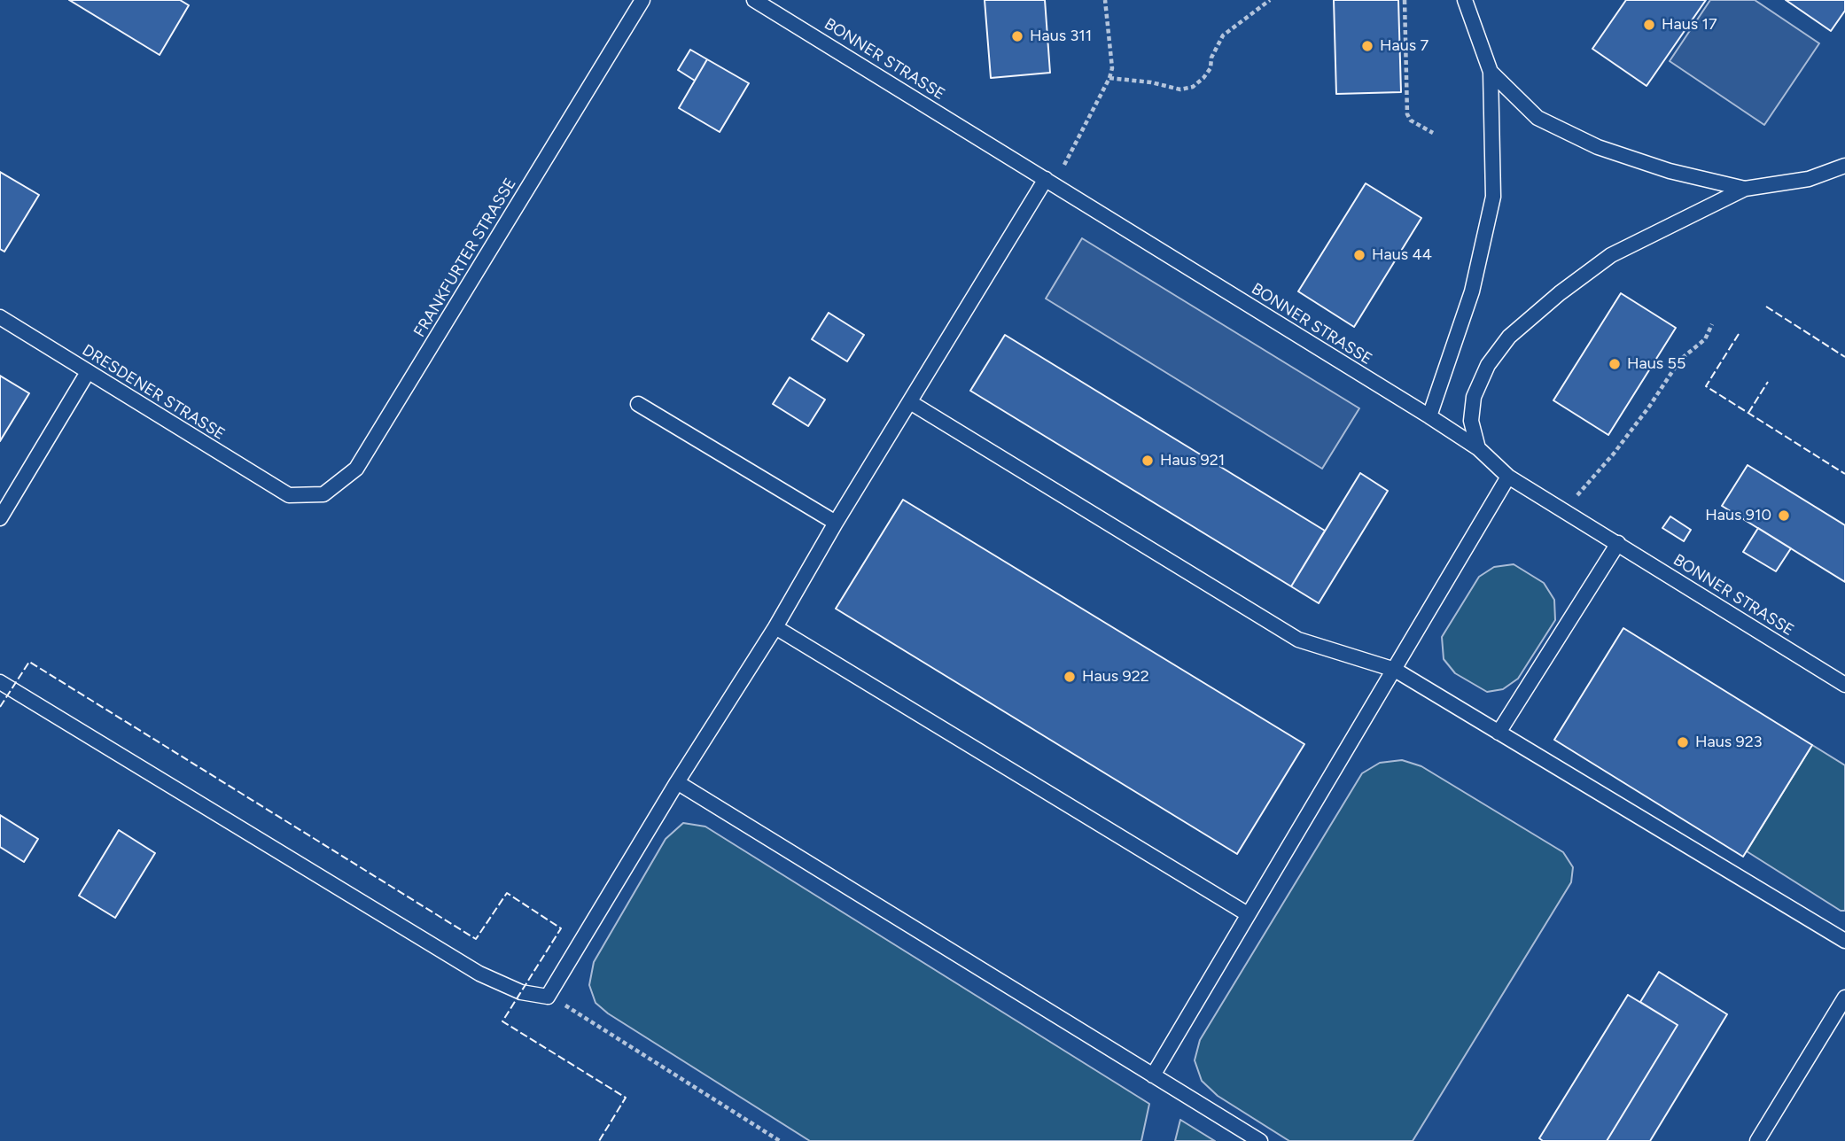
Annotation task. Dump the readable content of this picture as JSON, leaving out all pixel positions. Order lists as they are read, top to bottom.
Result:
{
  "streets": {
    "lane": ["BONNER STRASSE", "FRANKFURTER STRASSE", "DRESDENER STRASSE"]
  },
  "crossings": [
    ["FRANKFURTER STRASSE", "DRESDENER STRASSE"]
  ],
  "places": [
    "Haus 17",
    "Haus 311",
    "Haus 7",
    "Haus 44",
    "Haus 55",
    "Haus 921",
    "Haus 910",
    "Haus 922",
    "Haus 923"
  ]
}
